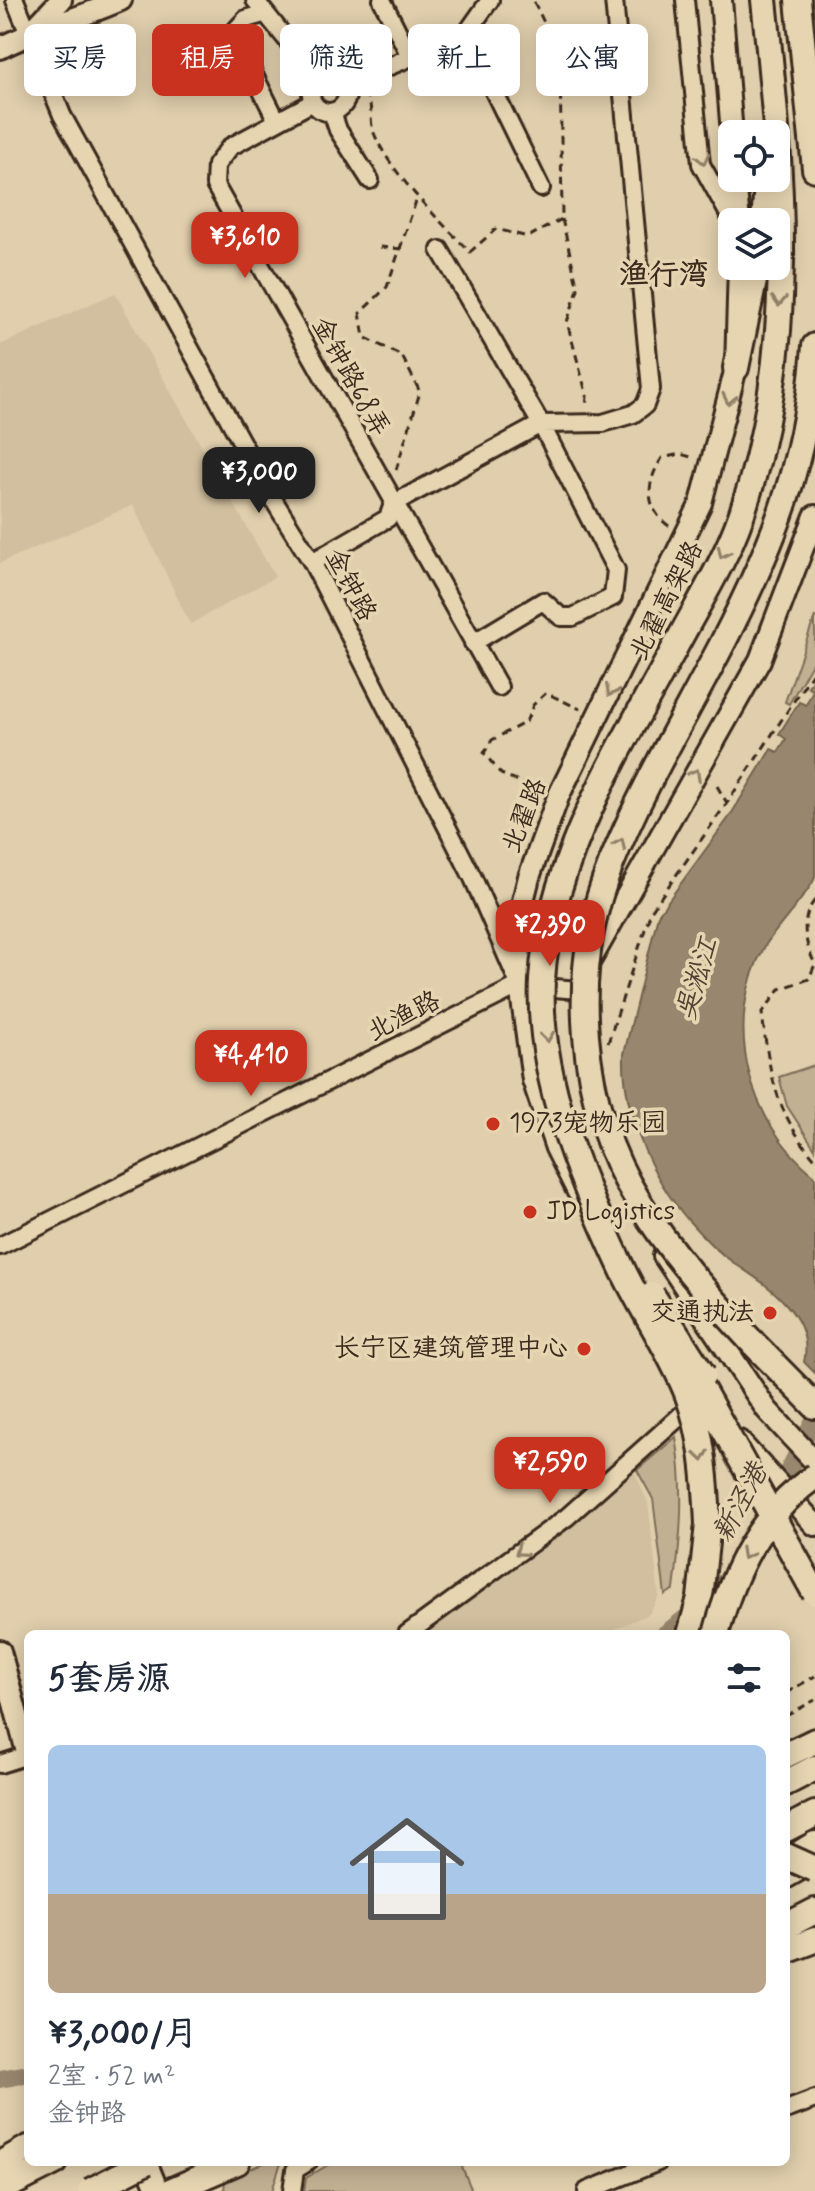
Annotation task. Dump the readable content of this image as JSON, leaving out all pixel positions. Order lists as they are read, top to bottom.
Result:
{
  "streets": {
    "highway": ["北翟高架路"],
    "main road": ["北翟路"],
    "street": ["金钟路68弄", "金钟路", "北渔路"]
  },
  "crossings": [
    ["金钟路", "北翟路"],
    ["金钟路", "北渔路"],
    ["北翟路", "北渔路"]
  ],
  "districts": ["渔行湾"],
  "water": ["吴淞江", "新泾港"],
  "places": [
    "1973宠物乐园",
    "JD Logistics",
    "交通执法",
    "长宁区建筑管理中心"
  ],
  "page": {
    "chip": [
      "买房",
      "租房",
      "筛选",
      "新上",
      "公寓"
    ],
    "price": [
      "¥3,610",
      "¥3,000",
      "¥2,390",
      "¥4,410",
      "¥2,590"
    ],
    "heading": "5套房源",
    "list": [
      {
        "name": "¥3,000/月",
        "note": "2室 · 52 m² · 金钟路"
      }
    ]
  }
}
